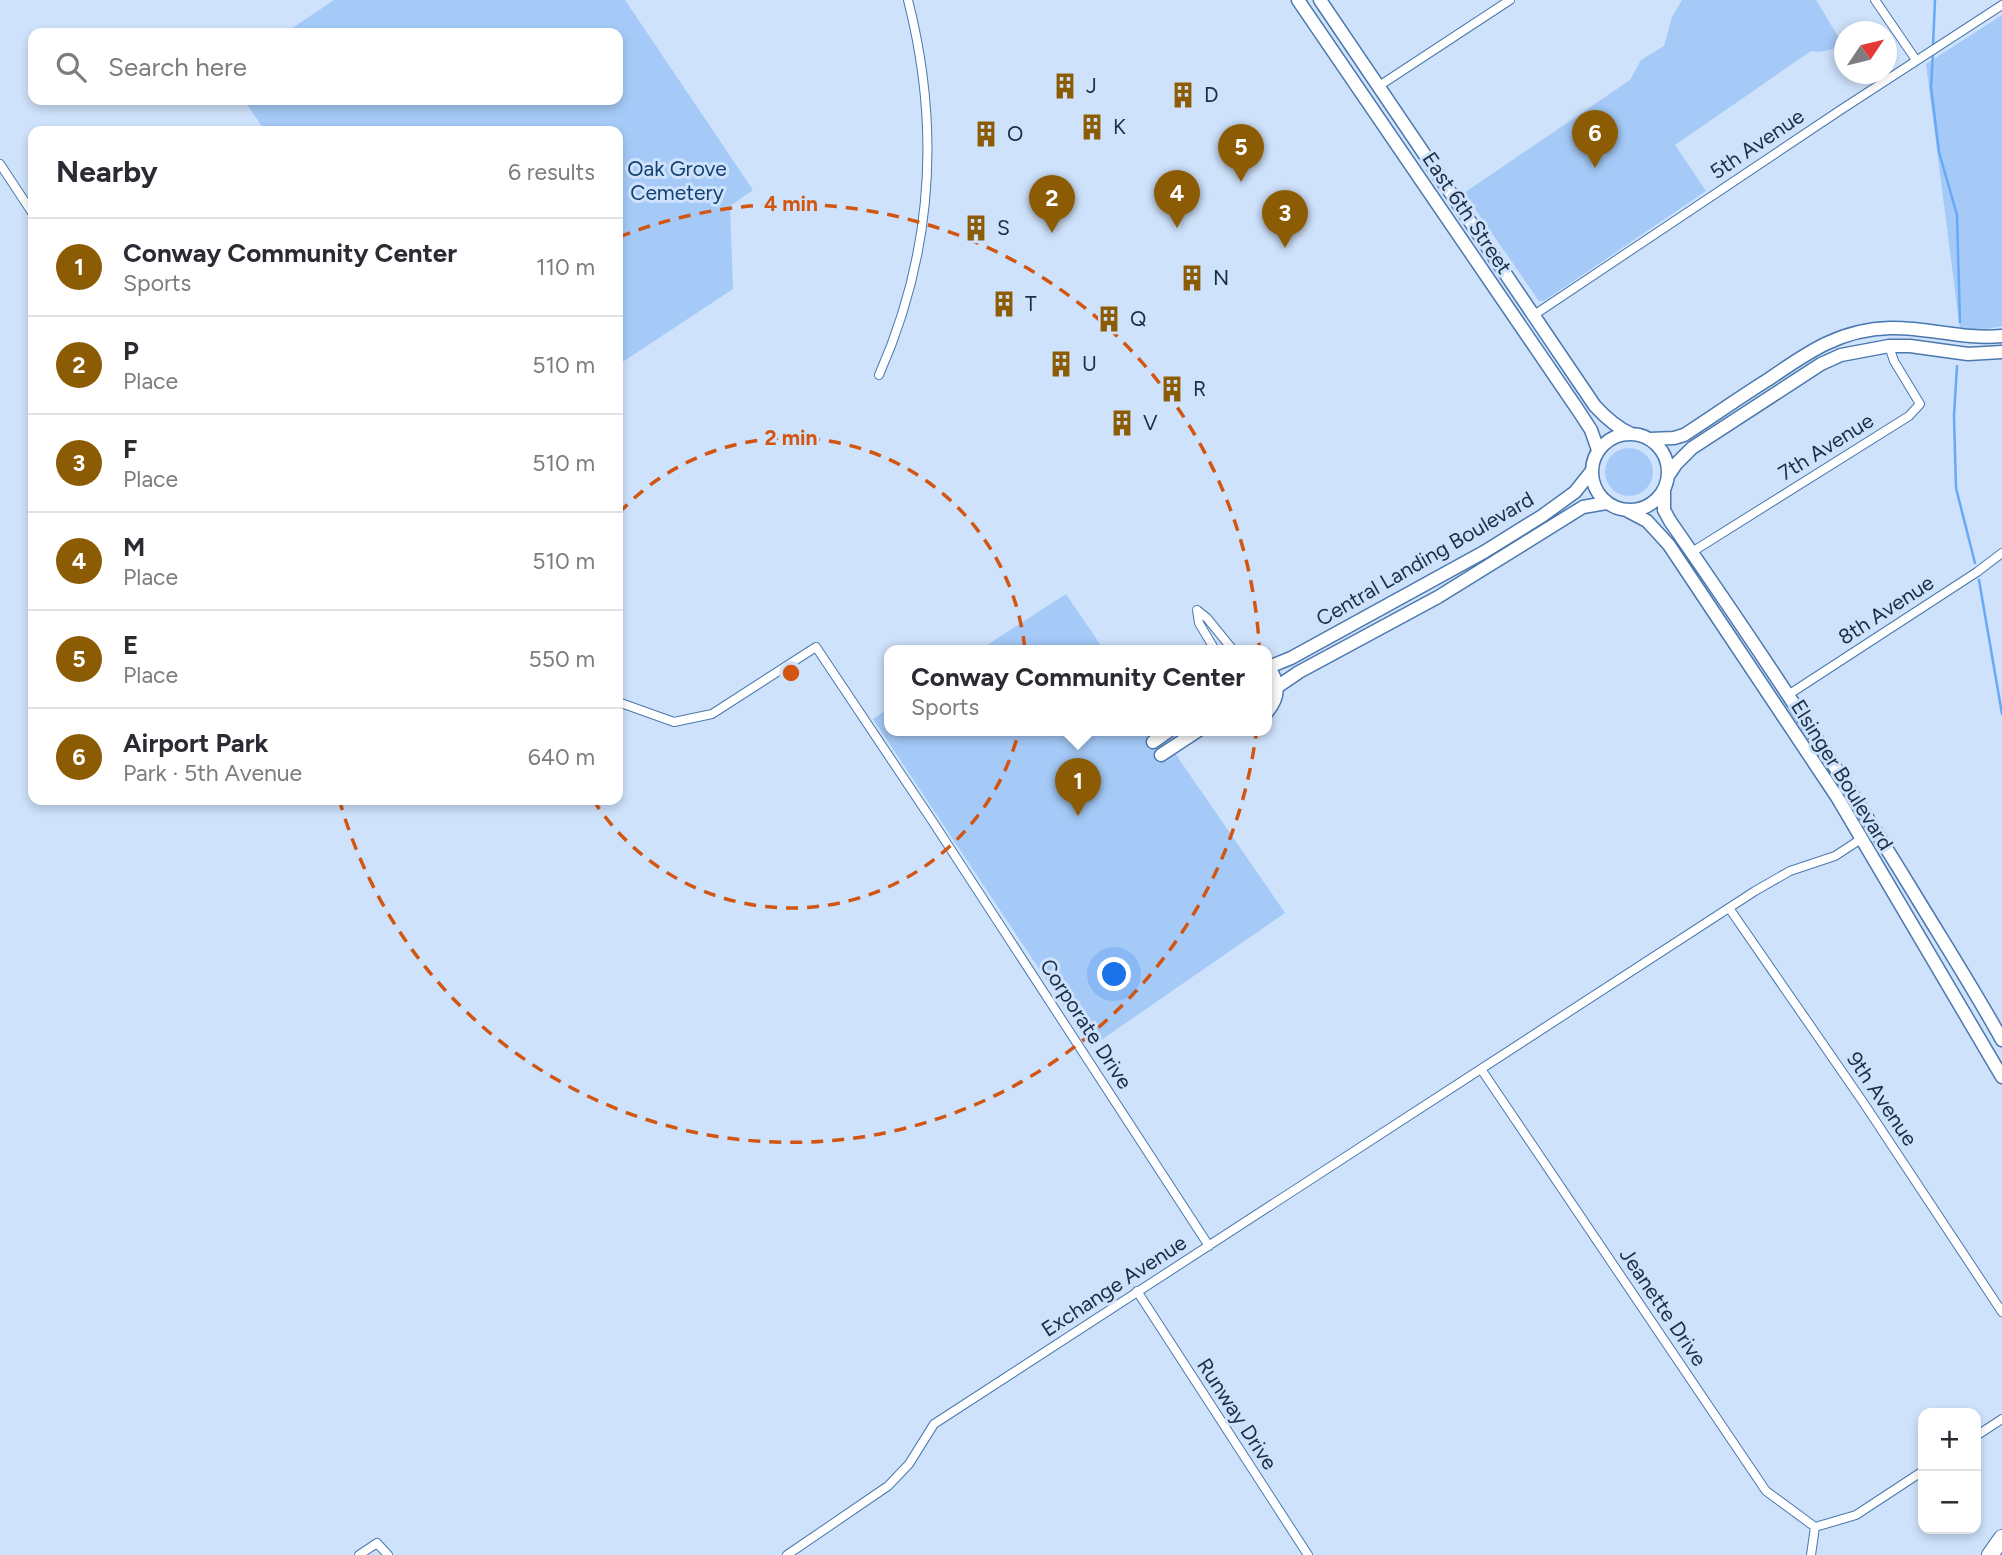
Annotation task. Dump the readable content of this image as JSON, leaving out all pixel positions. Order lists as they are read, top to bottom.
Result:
{
  "streets": {
    "street": [
      "5th Avenue",
      "East 6th Street",
      "7th Avenue",
      "Central Landing Boulevard",
      "8th Avenue",
      "Elsinger Boulevard",
      "Corporate Drive",
      "9th Avenue",
      "Exchange Avenue",
      "Jeanette Drive",
      "Runway Drive"
    ]
  },
  "crossings": [
    ["5th Avenue", "East 6th Street"],
    ["East 6th Street", "Central Landing Boulevard"],
    ["East 6th Street", "Elsinger Boulevard"],
    ["7th Avenue", "Elsinger Boulevard"],
    ["Central Landing Boulevard", "Elsinger Boulevard"],
    ["8th Avenue", "Elsinger Boulevard"],
    ["Corporate Drive", "Exchange Avenue"],
    ["Exchange Avenue", "Jeanette Drive"],
    ["Exchange Avenue", "Runway Drive"]
  ],
  "parks": ["Oak Grove Cemetery"],
  "places": {
    "building": [
      "J",
      "D",
      "K",
      "O",
      "S",
      "N",
      "T",
      "Q",
      "U",
      "R",
      "V"
    ]
  },
  "north": "top right",
  "page": {
    "search": "Search here",
    "pins": [
      "6",
      "5",
      "4",
      "2",
      "3",
      "1"
    ],
    "heading": ["Nearby", "6 results"],
    "list": [
      {
        "mark": "1",
        "name": "Conway Community Center",
        "note": "Sports",
        "value": "110 m"
      },
      {
        "mark": "2",
        "name": "P",
        "note": "Place",
        "value": "510 m"
      },
      {
        "mark": "3",
        "name": "F",
        "note": "Place",
        "value": "510 m"
      },
      {
        "mark": "4",
        "name": "M",
        "note": "Place",
        "value": "510 m"
      },
      {
        "mark": "5",
        "name": "E",
        "note": "Place",
        "value": "550 m"
      },
      {
        "mark": "6",
        "name": "Airport Park",
        "note": "Park · 5th Avenue",
        "value": "640 m"
      }
    ],
    "popup": ["Conway Community Center", "Sports"],
    "map_buttons": ["+", "−"]
  },
  "rings": ["4 min", "2 min"]
}
